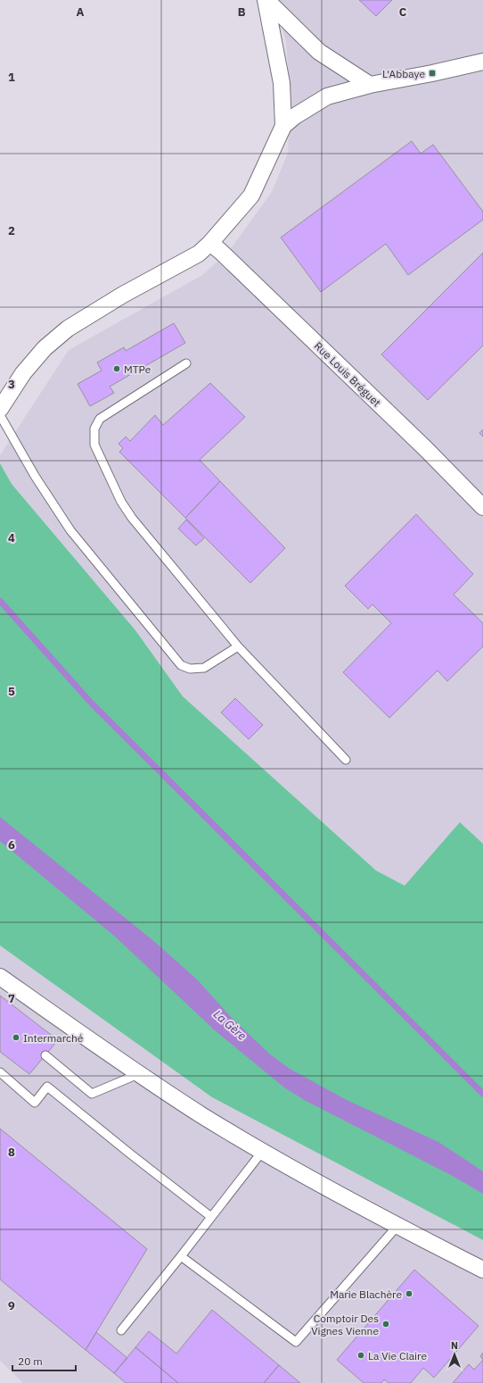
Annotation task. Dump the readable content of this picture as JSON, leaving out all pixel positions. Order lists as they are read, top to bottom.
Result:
{
  "streets": {
    "street": ["Rue Louis Bréguet"]
  },
  "water": ["La Gère"],
  "places": {
    "transit": ["L'Abbaye"],
    "other": [
      "MTPe",
      "Intermarché",
      "Marie Blachère",
      "Comptoir Des Vignes Vienne",
      "La Vie Claire"
    ]
  },
  "scale_bar": "20 m",
  "north": "top",
  "grid": {
    "columns": ["A", "B", "C"],
    "rows": [
      "1",
      "2",
      "3",
      "4",
      "5",
      "6",
      "7",
      "8",
      "9"
    ]
  }
}
